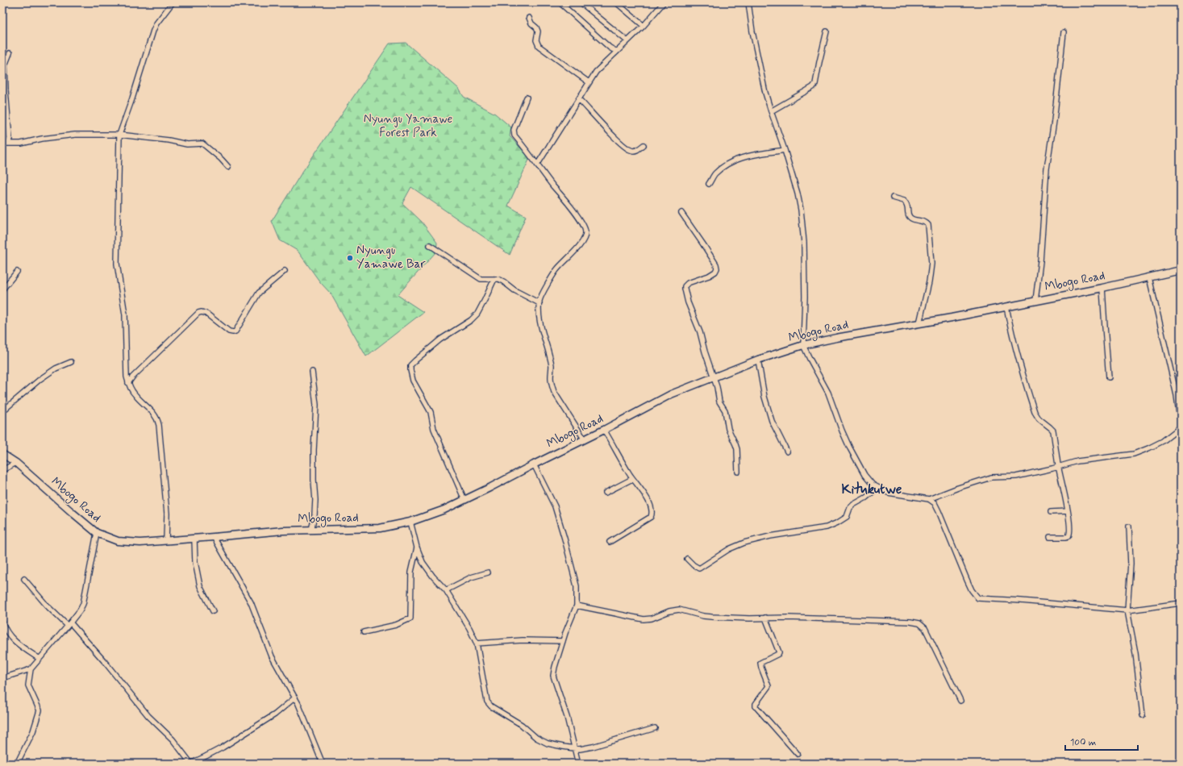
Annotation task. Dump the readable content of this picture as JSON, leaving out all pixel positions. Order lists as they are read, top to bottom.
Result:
{
  "streets": {
    "main road": ["Mbogo Road"]
  },
  "districts": ["Kitukutwe"],
  "parks": ["Nyungu Yamawe Forest Park"],
  "places": ["Nyungu Yamawe Bar"],
  "scale_bar": "100 m"
}
